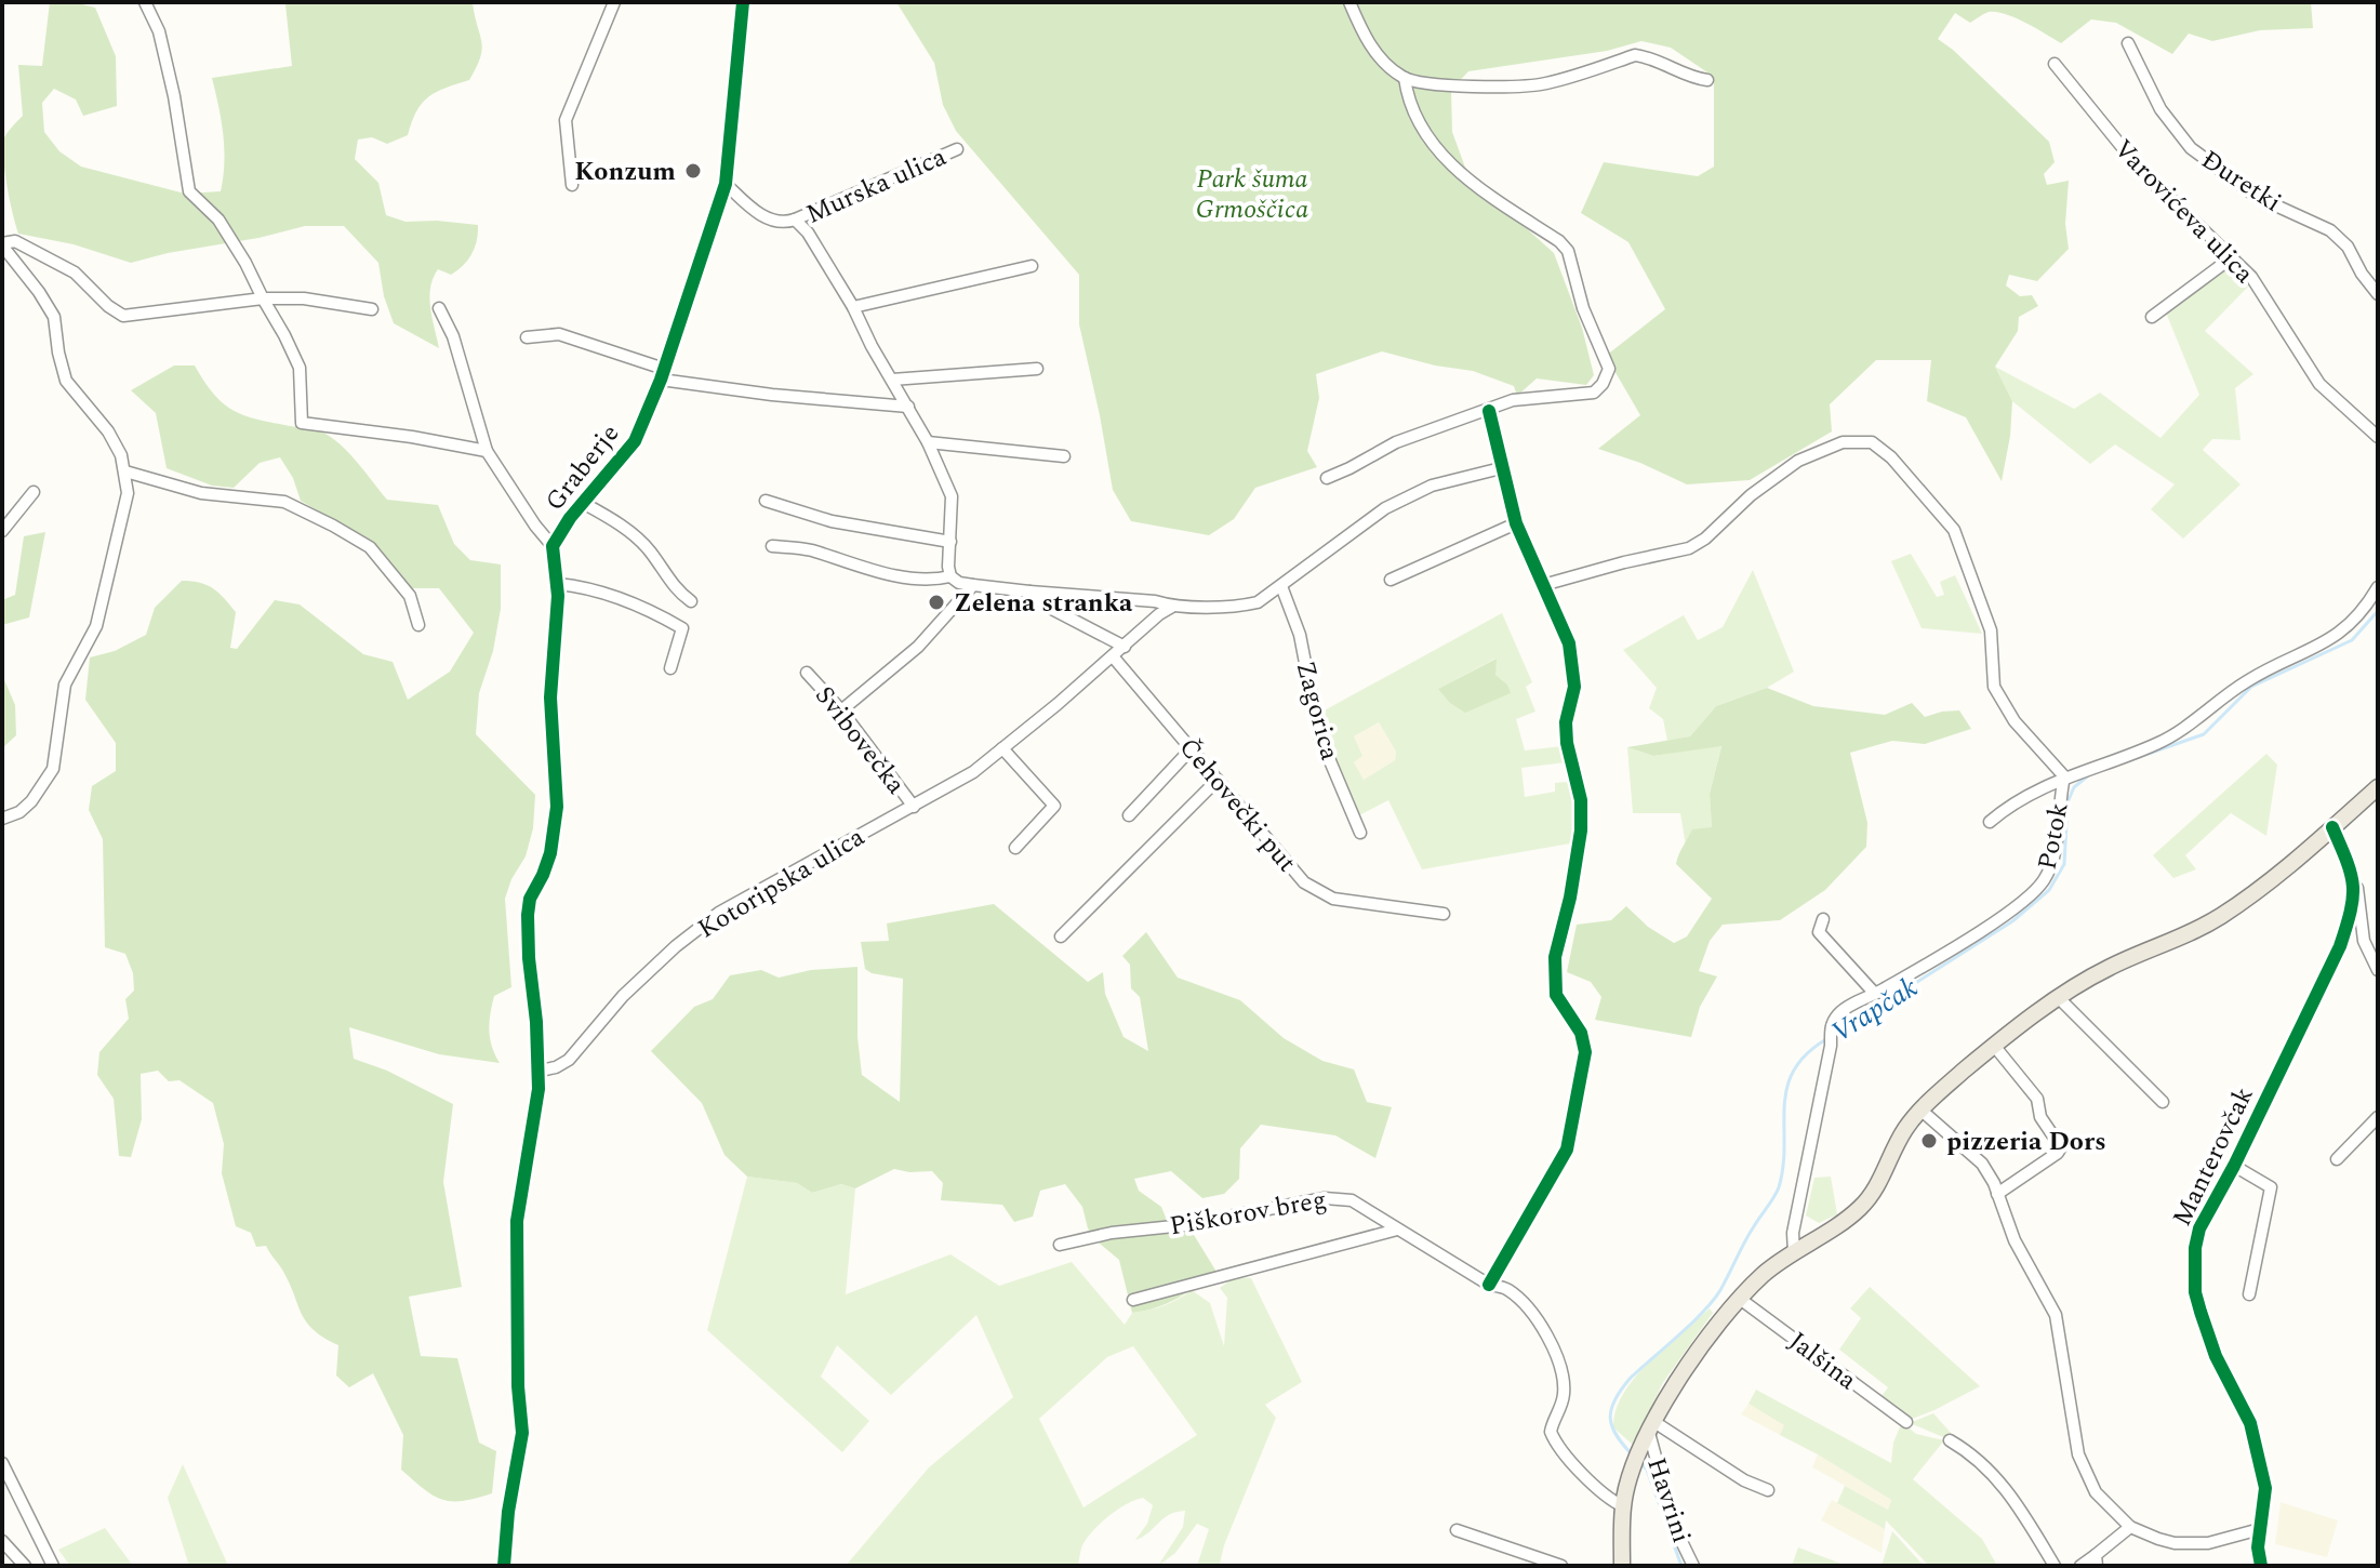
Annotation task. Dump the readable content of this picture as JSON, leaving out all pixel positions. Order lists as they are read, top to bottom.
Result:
{
  "streets": {
    "street": [
      "Đuretki",
      "Murska ulica",
      "Varovićeva ulica",
      "Graberje",
      "Zagorica",
      "Svibovečka",
      "Čehovečki put",
      "Potok",
      "Kotoripska ulica",
      "Manterovčak",
      "Piškorov breg",
      "Jalšina",
      "Havrini"
    ]
  },
  "crossings": [
    ["Graberje", "Kotoripska ulica"],
    ["Svibovečka", "Kotoripska ulica"],
    ["Čehovečki put", "Kotoripska ulica"]
  ],
  "water": ["Vrapčak"],
  "parks": ["Park šuma Grmoščica"],
  "places": ["Konzum", "Zelena stranka", "pizzeria Dors"]
}
